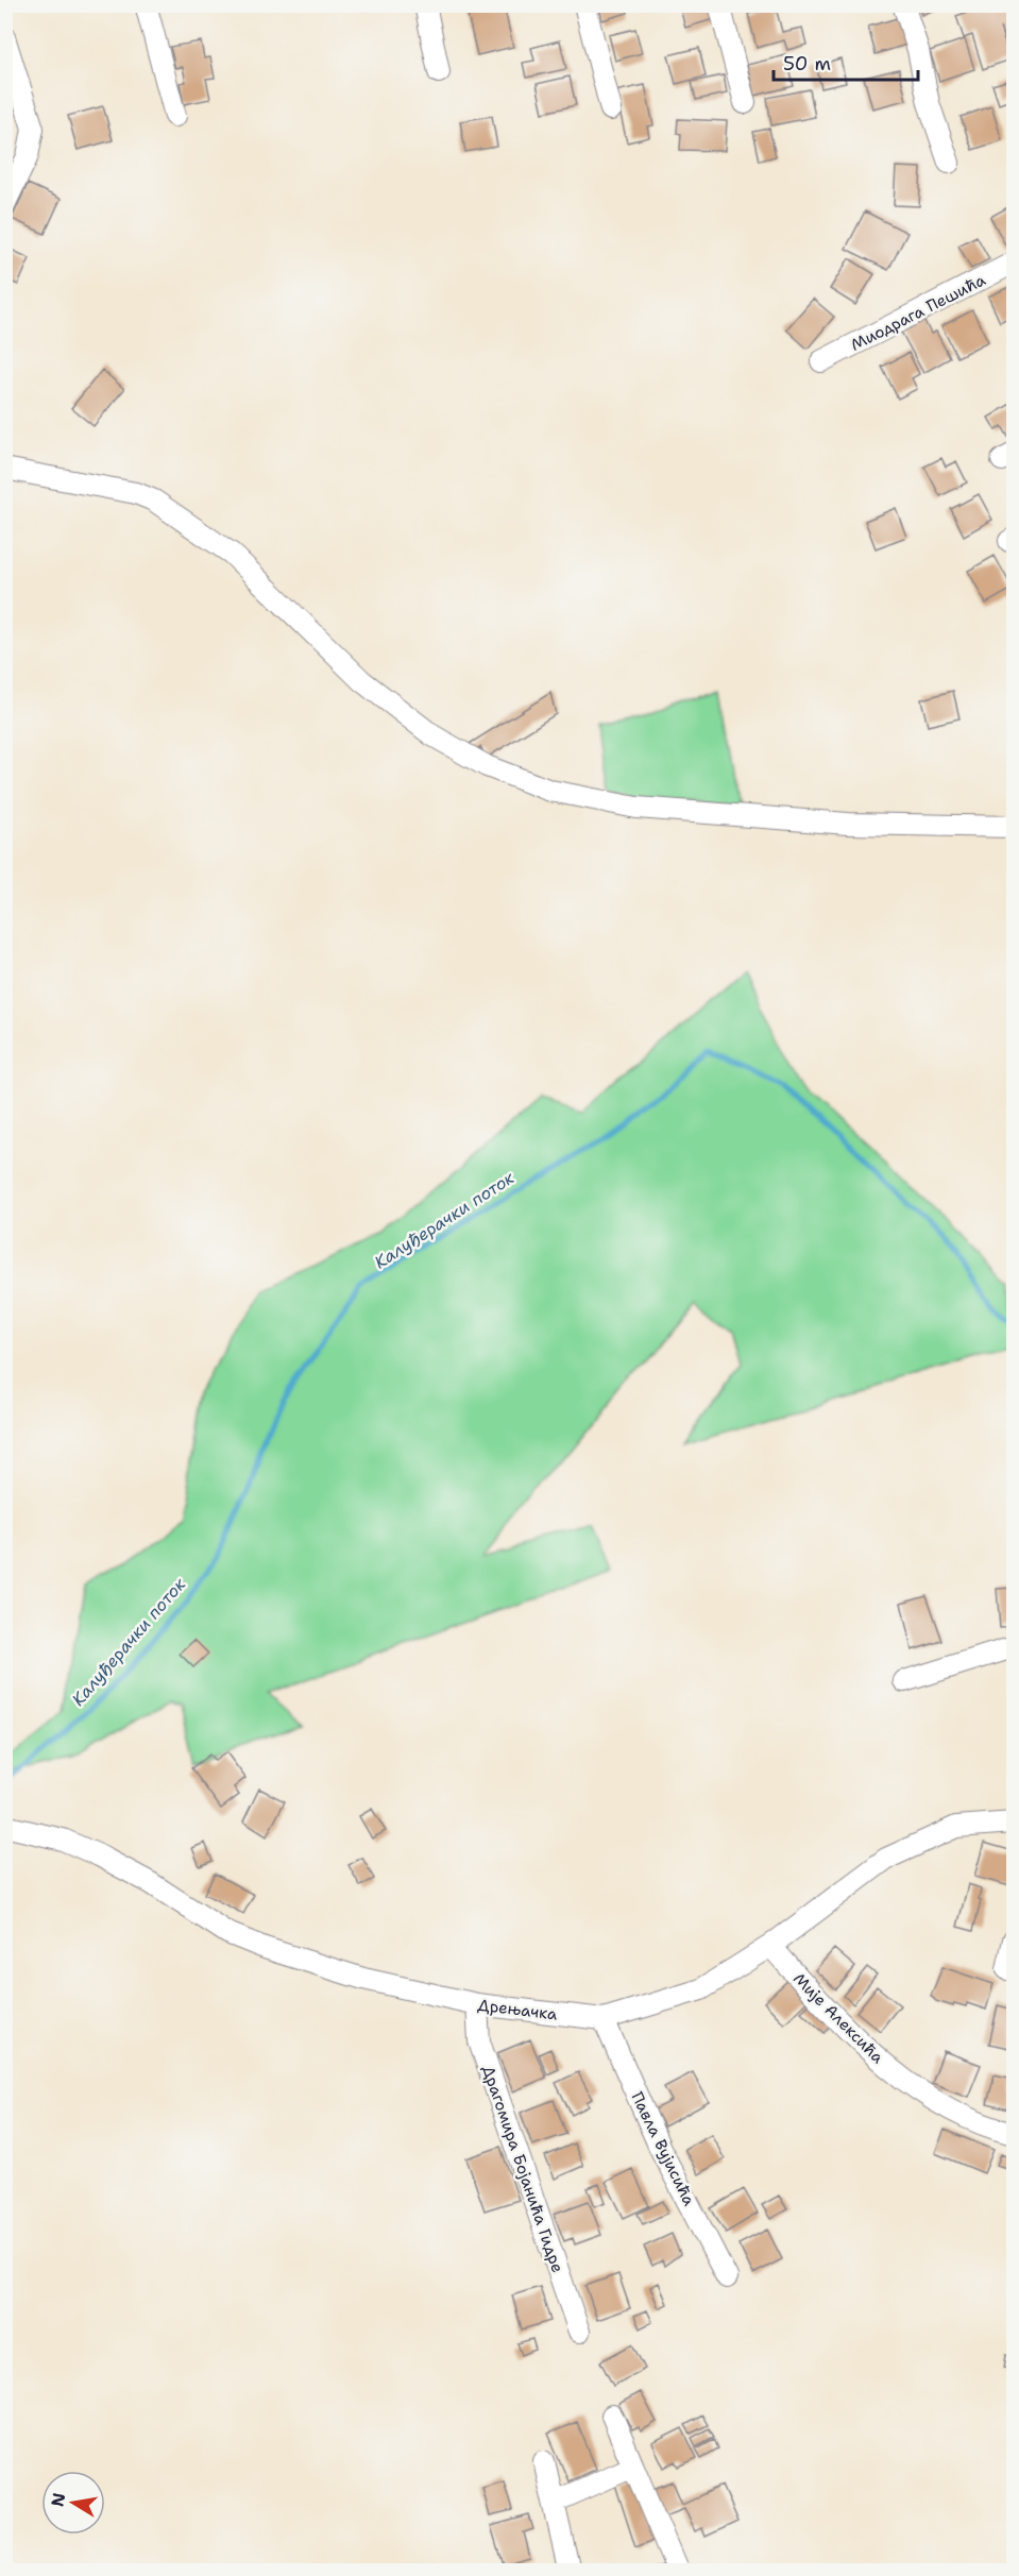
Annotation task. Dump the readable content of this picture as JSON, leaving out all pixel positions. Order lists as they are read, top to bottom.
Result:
{
  "streets": {
    "street": [
      "Миодрага Пешића",
      "Дрењачка",
      "Мије Алексића",
      "Павла Вујисића",
      "Драгомира Бојанића Гидре"
    ]
  },
  "crossings": [
    ["Дрењачка", "Мије Алексића"],
    ["Дрењачка", "Павла Вујисића"],
    ["Дрењачка", "Драгомира Бојанића Гидре"]
  ],
  "water": ["Калуђерачки поток"],
  "scale_bar": "50 m",
  "north": "left"
}
